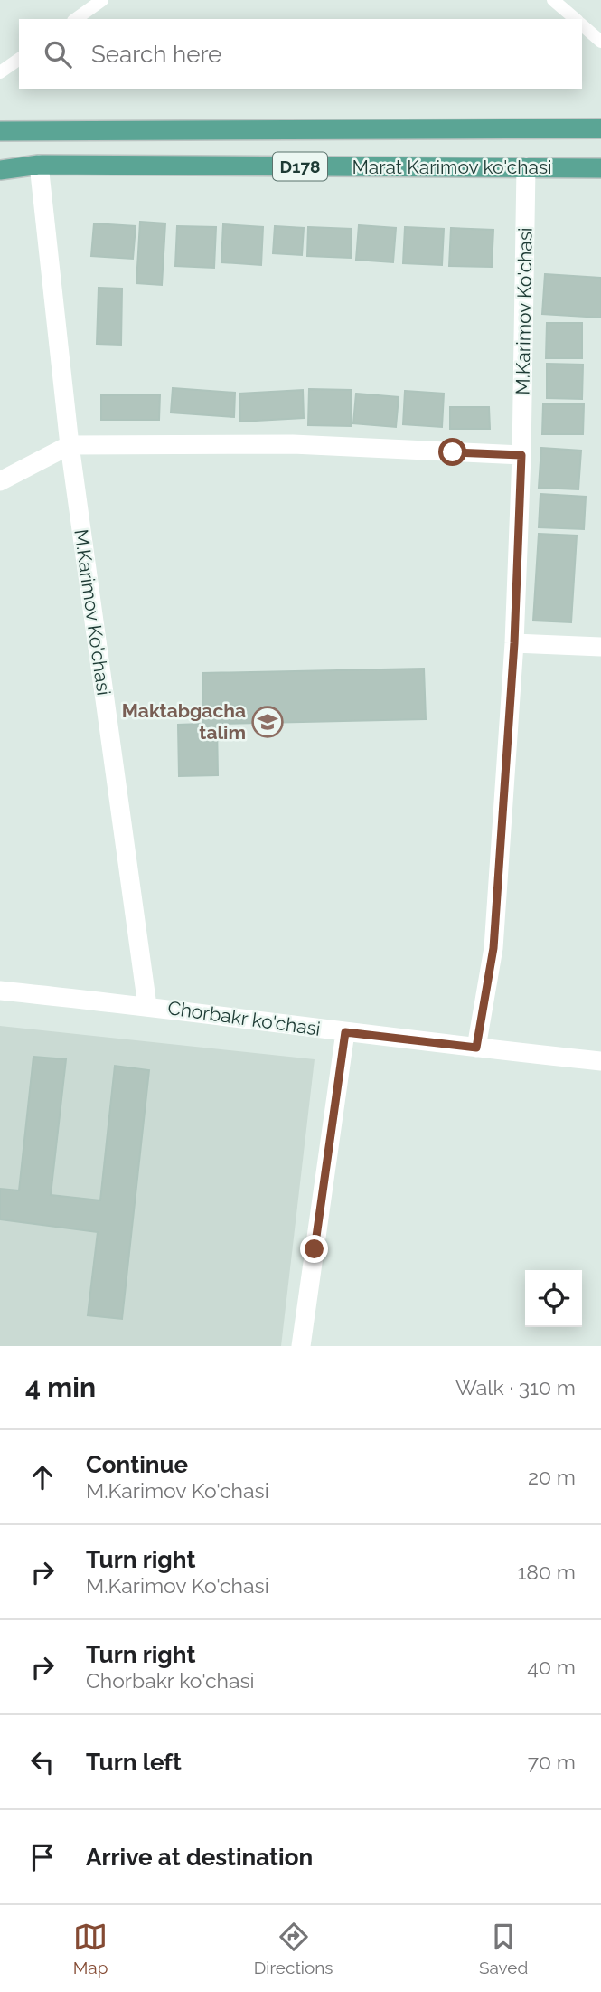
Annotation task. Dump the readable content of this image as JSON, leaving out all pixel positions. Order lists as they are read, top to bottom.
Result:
{
  "streets": {
    "main road": ["D178", "Marat Karimov ko'chasi"],
    "street": ["M.Karimov Ko'chasi", "Chorbakr ko'chasi"]
  },
  "crossings": [
    ["Marat Karimov ko'chasi", "M.Karimov Ko'chasi"],
    ["M.Karimov Ko'chasi", "Chorbakr ko'chasi"]
  ],
  "places": {
    "school or university": ["Maktabgacha talim"]
  },
  "page": {
    "search": "Search here",
    "heading": ["4 min", "Walk · 310 m"],
    "list": [
      ["Continue", "M.Karimov Ko'chasi", "20 m"],
      ["Turn right", "M.Karimov Ko'chasi", "180 m"],
      ["Turn right", "Chorbakr ko'chasi", "40 m"],
      ["Turn left", "70 m"],
      "Arrive at destination"
    ],
    "nav": ["Map", "Directions", "Saved"]
  }
}
